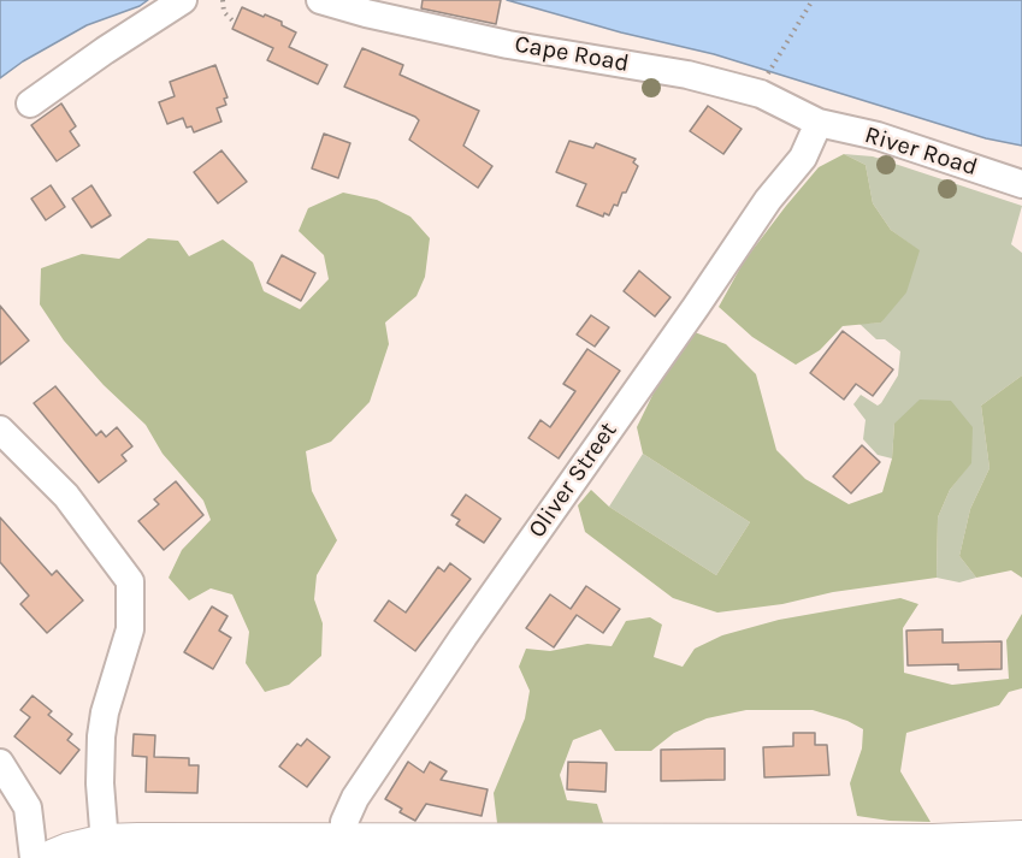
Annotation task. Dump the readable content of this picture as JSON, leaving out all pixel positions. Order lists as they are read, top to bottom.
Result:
{
  "streets": {
    "street": ["Cape Road", "River Road", "Oliver Street"]
  },
  "crossings": [
    ["Cape Road", "River Road"],
    ["Cape Road", "Oliver Street"],
    ["River Road", "Oliver Street"]
  ]
}
